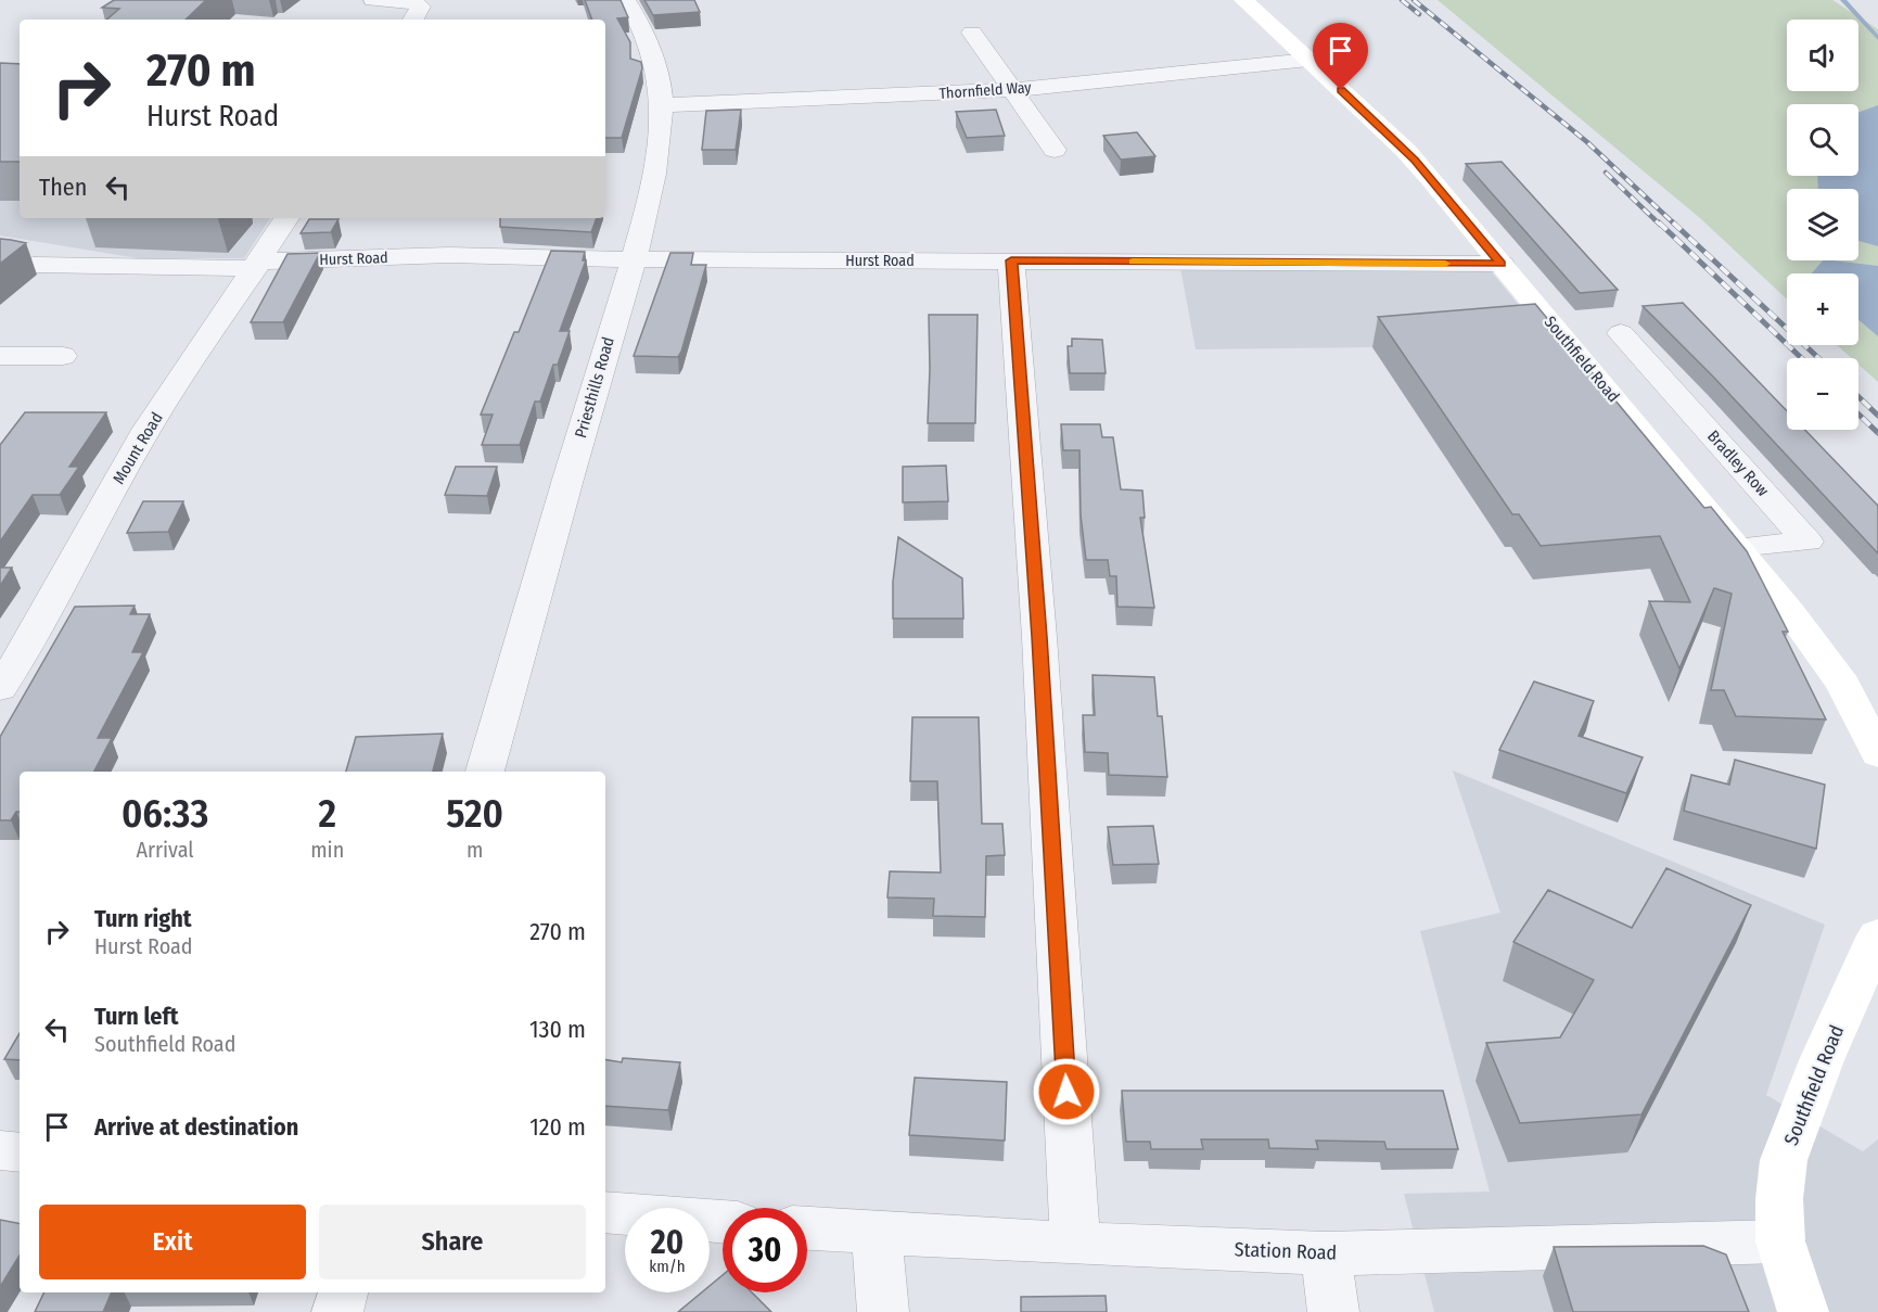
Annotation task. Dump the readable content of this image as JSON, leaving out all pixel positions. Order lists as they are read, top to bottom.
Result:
{
  "streets": {
    "main road": ["Southfield Road"],
    "street": [
      "Thornfield Way",
      "Hurst Road",
      "Priesthills Road",
      "Mount Road",
      "Bradley Row",
      "Station Road"
    ]
  },
  "crossings": [
    ["Thornfield Way", "Southfield Road"],
    ["Thornfield Way", "Priesthills Road"],
    ["Hurst Road", "Southfield Road"],
    ["Hurst Road", "Priesthills Road"],
    ["Hurst Road", "Mount Road"],
    ["Southfield Road", "Bradley Row"],
    ["Southfield Road", "Station Road"]
  ],
  "page": {
    "map_buttons": ["+", "−"],
    "turn": ["270 m", "Hurst Road"],
    "then": "Then",
    "eta": [
      "06:33",
      "Arrival",
      "2",
      "min",
      "520",
      "m"
    ],
    "list": [
      {
        "name": "Turn right",
        "note": "Hurst Road",
        "value": "270 m"
      },
      {
        "name": "Turn left",
        "note": "Southfield Road",
        "value": "130 m"
      },
      {
        "name": "Arrive at destination",
        "value": "120 m"
      }
    ],
    "buttons": ["Exit", "Share"],
    "speed": "20 km/h",
    "limit": "30"
  }
}
